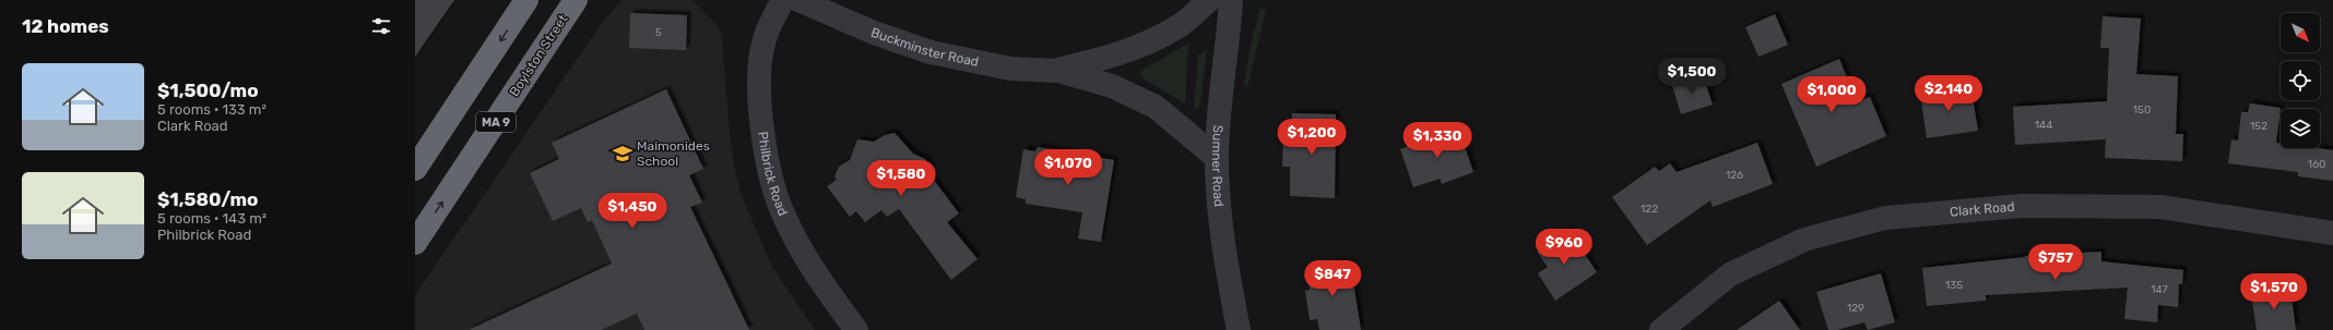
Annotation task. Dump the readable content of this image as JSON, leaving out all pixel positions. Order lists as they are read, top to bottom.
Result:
{
  "streets": {
    "highway": ["Boylston Street", "MA 9"],
    "street": [
      "Buckminster Road",
      "Sumner Road",
      "Philbrick Road",
      "Clark Road"
    ]
  },
  "crossings": [
    ["Buckminster Road", "Sumner Road"]
  ],
  "places": {
    "school or university": ["Maimonides School"]
  },
  "house_numbers": [
    "5",
    "150",
    "144",
    "152",
    "160",
    "126",
    "122",
    "135",
    "147",
    "129"
  ],
  "north": "bottom right",
  "page": {
    "heading": "12 homes",
    "list": [
      {
        "name": "$1,500/mo",
        "note": "5 rooms · 133 m² · Clark Road"
      },
      {
        "name": "$1,580/mo",
        "note": "5 rooms · 143 m² · Philbrick Road"
      }
    ],
    "price": [
      "$1,500",
      "$2,140",
      "$1,000",
      "$1,200",
      "$1,330",
      "$1,070",
      "$1,580",
      "$1,450",
      "$960",
      "$757",
      "$847",
      "$1,570"
    ]
  }
}
